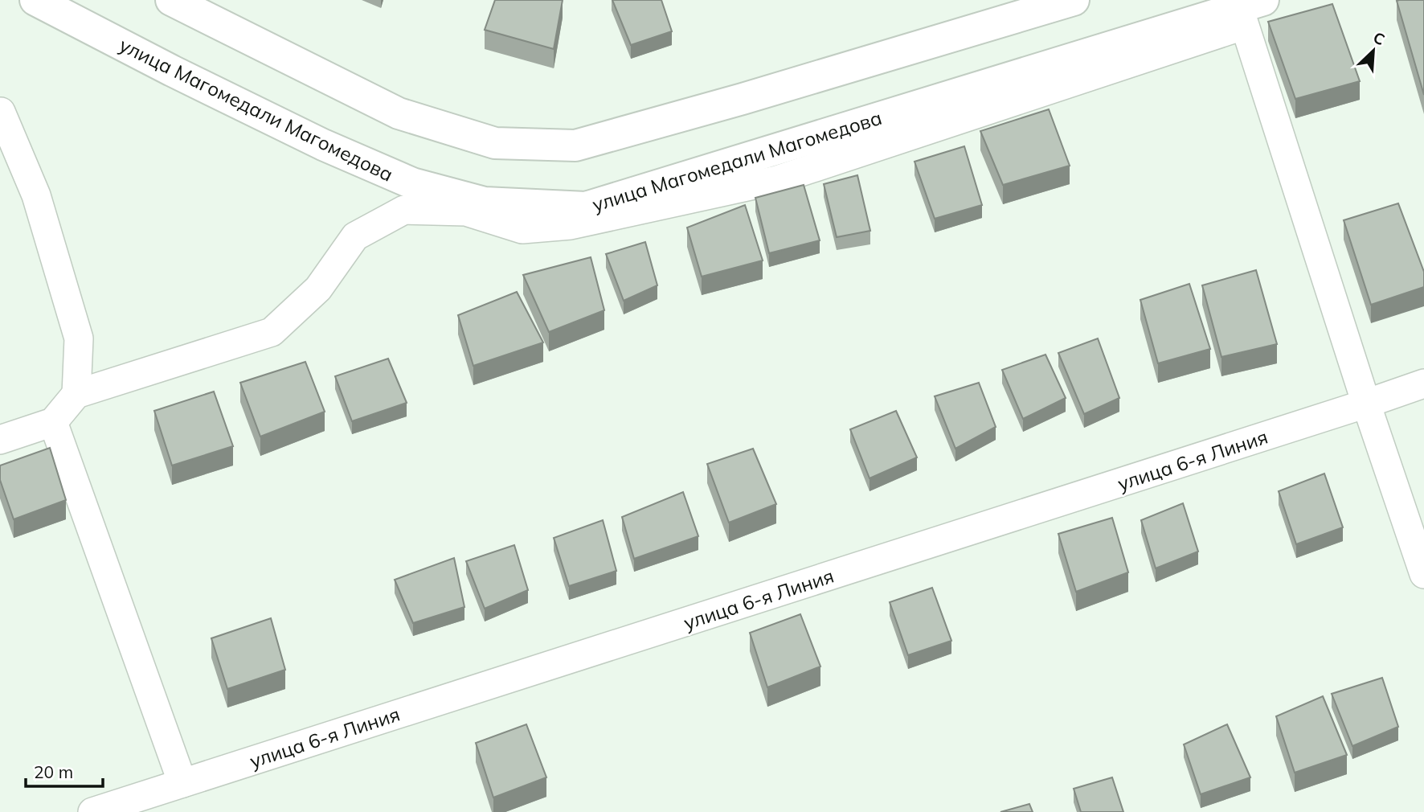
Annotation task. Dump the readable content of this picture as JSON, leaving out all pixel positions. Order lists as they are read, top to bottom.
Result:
{
  "streets": {
    "main road": ["улица Магомедали Магомедова"],
    "street": ["улица 6-я Линия"]
  },
  "scale_bar": "20 m",
  "north": "top right"
}
